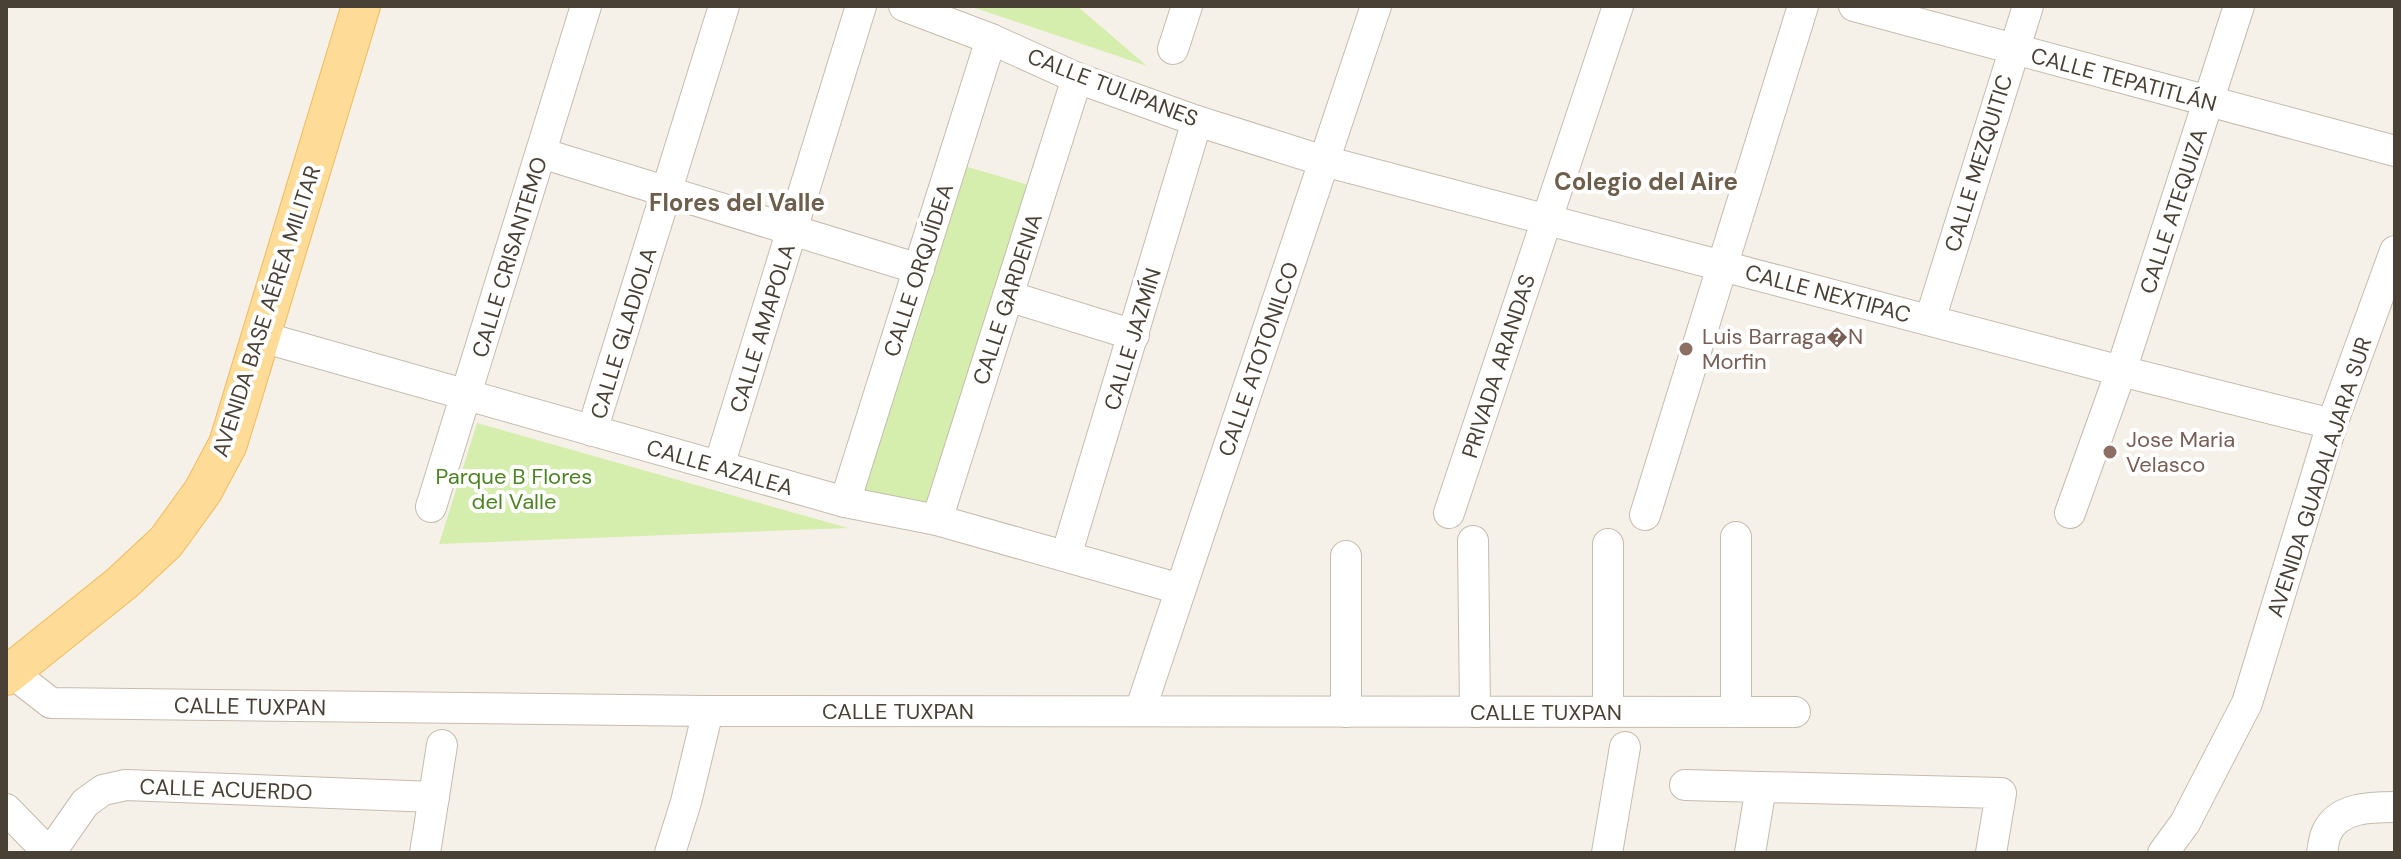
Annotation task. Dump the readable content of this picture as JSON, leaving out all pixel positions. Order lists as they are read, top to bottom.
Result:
{
  "streets": {
    "main road": ["AVENIDA BASE AÉREA MILITAR"],
    "street": [
      "CALLE TEPATITLÁN",
      "CALLE TULIPANES",
      "CALLE MEZQUITIC",
      "CALLE ATEQUIZA",
      "CALLE CRISANTEMO",
      "CALLE ORQUÍDEA",
      "CALLE NEXTIPAC",
      "CALLE GARDENIA",
      "CALLE AMAPOLA",
      "CALLE GLADIOLA",
      "CALLE JAZMÍN",
      "CALLE ATOTONILCO",
      "PRIVADA ARANDAS",
      "CALLE AZALEA",
      "AVENIDA GUADALAJARA SUR",
      "CALLE TUXPAN",
      "CALLE ACUERDO"
    ]
  },
  "crossings": [
    ["CALLE TEPATITLÁN", "CALLE MEZQUITIC"],
    ["CALLE TEPATITLÁN", "CALLE ATEQUIZA"],
    ["CALLE TULIPANES", "CALLE ORQUÍDEA"],
    ["CALLE TULIPANES", "CALLE NEXTIPAC"],
    ["CALLE TULIPANES", "CALLE GARDENIA"],
    ["CALLE TULIPANES", "CALLE JAZMÍN"],
    ["CALLE TULIPANES", "CALLE ATOTONILCO"],
    ["CALLE MEZQUITIC", "CALLE NEXTIPAC"],
    ["CALLE ATEQUIZA", "CALLE NEXTIPAC"],
    ["CALLE CRISANTEMO", "CALLE AZALEA"],
    ["CALLE ORQUÍDEA", "CALLE AZALEA"],
    ["CALLE NEXTIPAC", "CALLE ATOTONILCO"],
    ["CALLE NEXTIPAC", "PRIVADA ARANDAS"],
    ["CALLE NEXTIPAC", "AVENIDA GUADALAJARA SUR"],
    ["CALLE GARDENIA", "CALLE AZALEA"],
    ["AVENIDA BASE AÉREA MILITAR", "CALLE AZALEA"],
    ["AVENIDA BASE AÉREA MILITAR", "CALLE TUXPAN"],
    ["CALLE AMAPOLA", "CALLE AZALEA"],
    ["CALLE GLADIOLA", "CALLE AZALEA"],
    ["CALLE JAZMÍN", "CALLE AZALEA"],
    ["CALLE ATOTONILCO", "CALLE AZALEA"],
    ["CALLE ATOTONILCO", "CALLE TUXPAN"]
  ],
  "districts": ["Colegio del Aire", "Flores del Valle"],
  "parks": ["Parque B Flores del Valle"],
  "places": ["Luis Barraga�N Morfin", "Jose Maria Velasco"]
}
